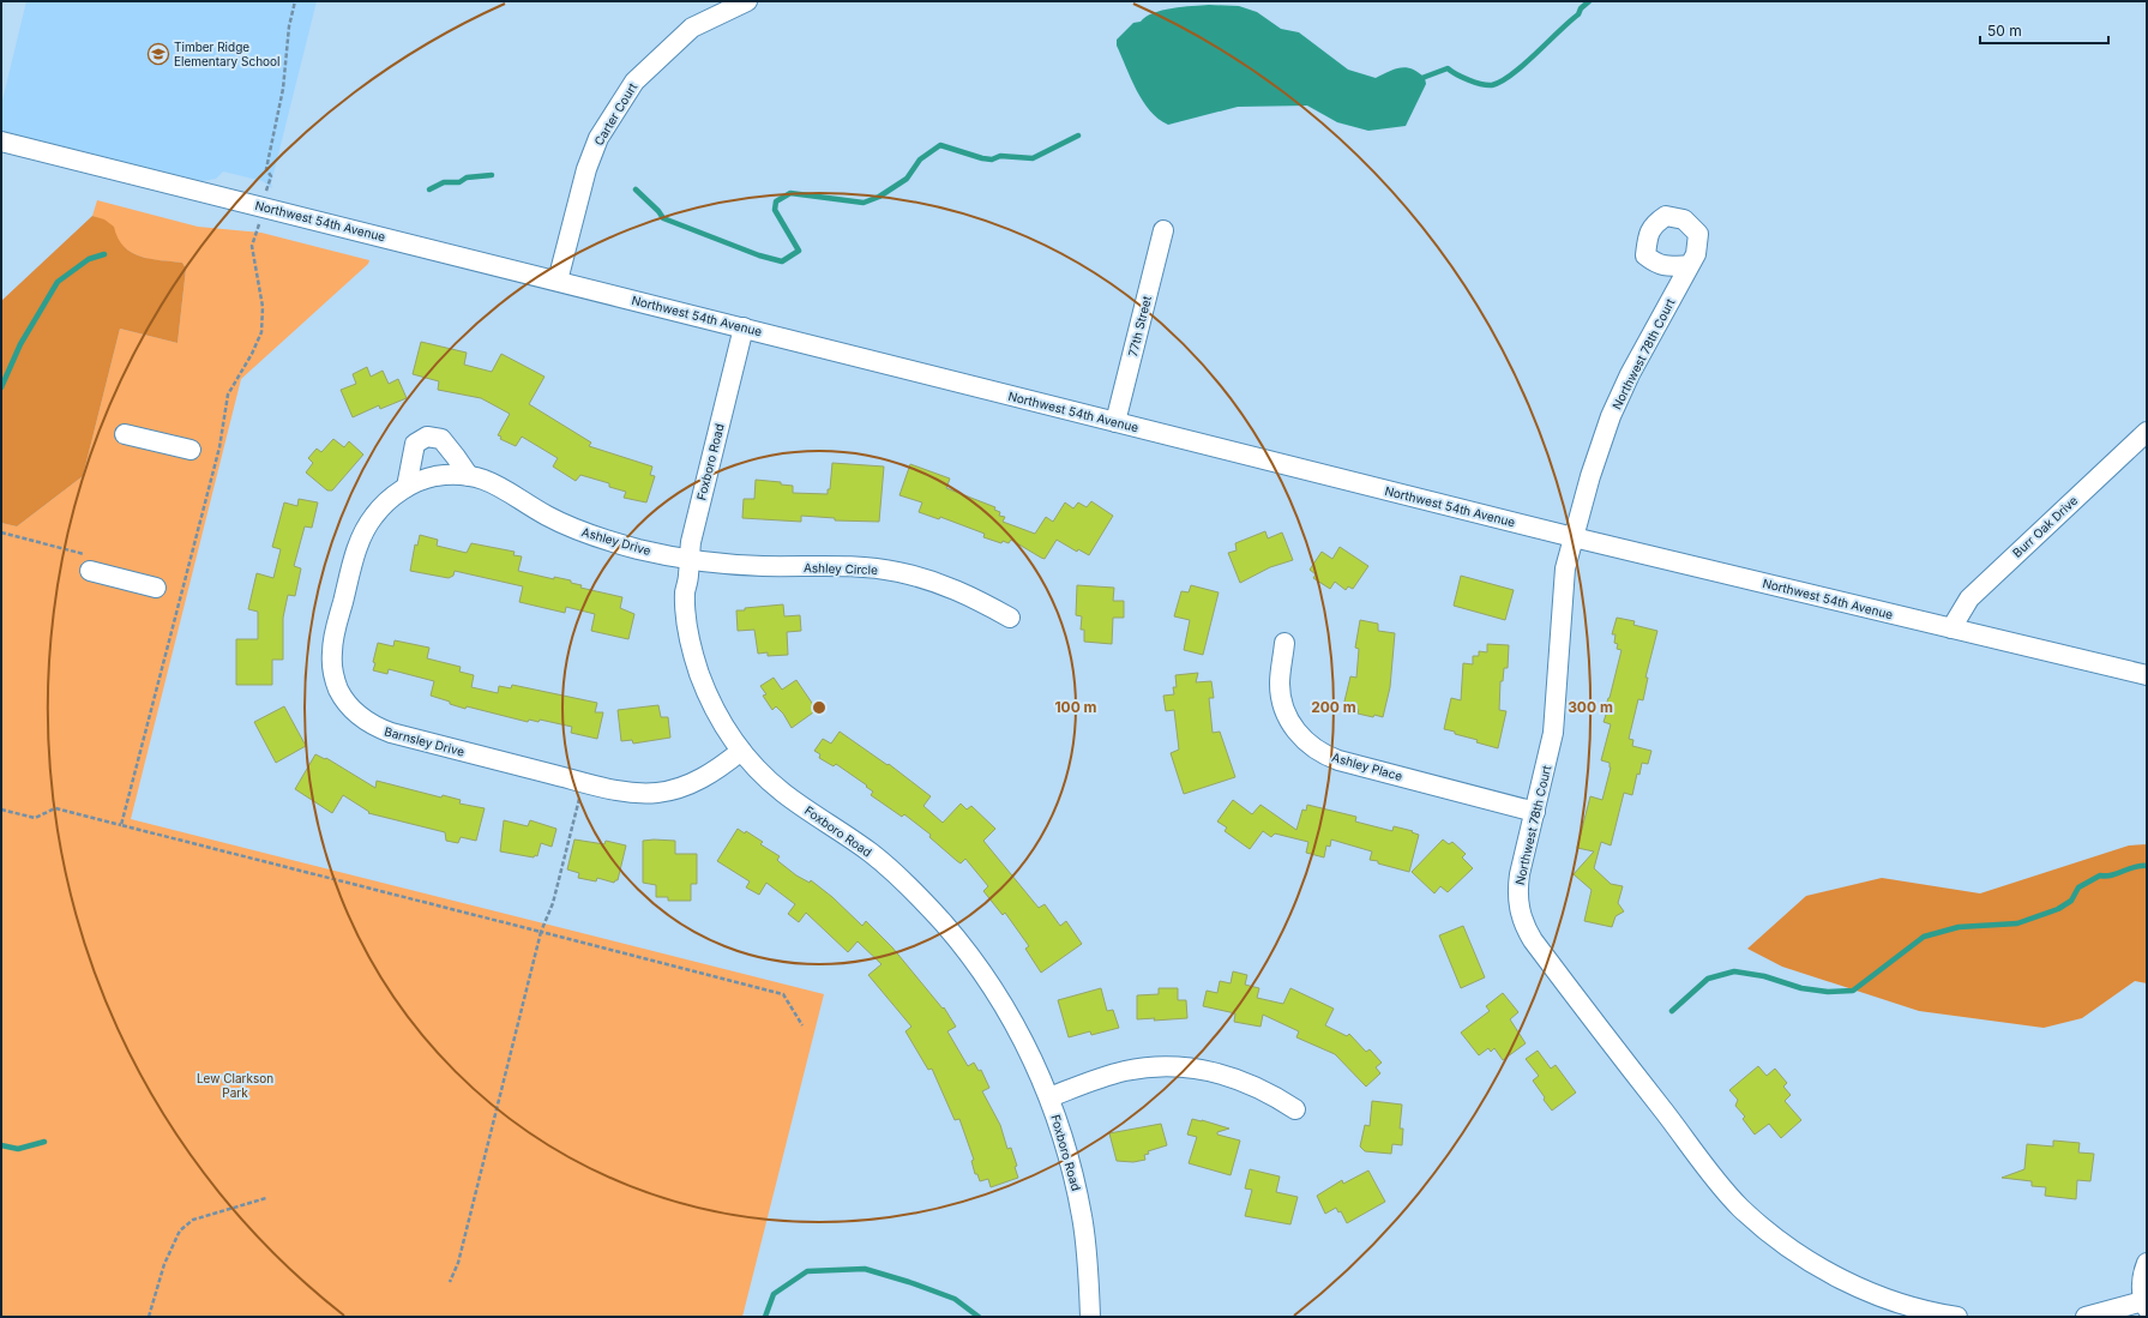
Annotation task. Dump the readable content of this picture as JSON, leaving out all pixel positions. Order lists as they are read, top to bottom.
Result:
{
  "streets": {
    "street": [
      "Carter Court",
      "Northwest 54th Avenue",
      "77th Street",
      "Northwest 78th Court",
      "Foxboro Road",
      "Burr Oak Drive",
      "Ashley Drive",
      "Ashley Circle",
      "Barnsley Drive",
      "Ashley Place"
    ]
  },
  "crossings": [
    ["Carter Court", "Northwest 54th Avenue"],
    ["Northwest 54th Avenue", "77th Street"],
    ["Northwest 54th Avenue", "Northwest 78th Court"],
    ["Northwest 54th Avenue", "Foxboro Road"],
    ["Northwest 54th Avenue", "Burr Oak Drive"],
    ["Northwest 78th Court", "Ashley Place"],
    ["Foxboro Road", "Ashley Drive"],
    ["Foxboro Road", "Ashley Circle"],
    ["Foxboro Road", "Barnsley Drive"],
    ["Ashley Drive", "Ashley Circle"],
    ["Ashley Drive", "Barnsley Drive"]
  ],
  "parks": ["Lew Clarkson Park"],
  "places": {
    "school or university": ["Timber Ridge Elementary School"]
  },
  "scale_bar": "50 m",
  "rings": ["100 m", "200 m", "300 m"]
}
